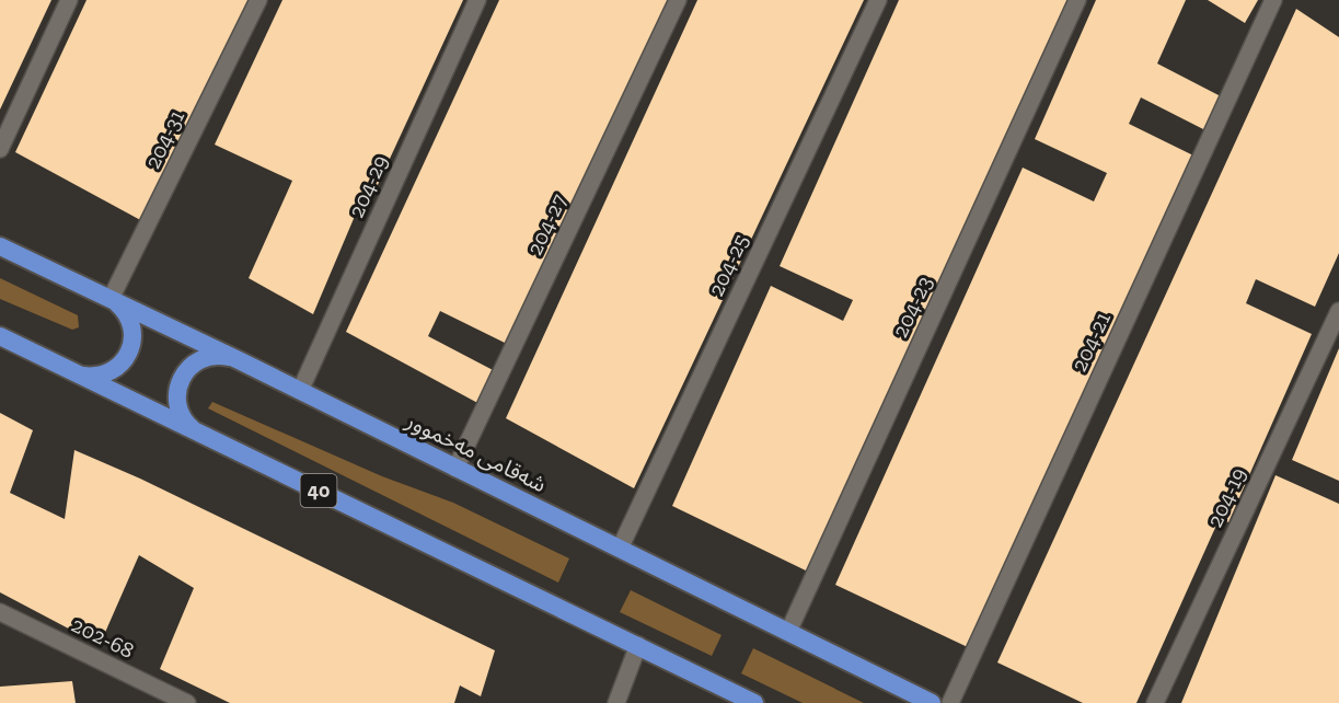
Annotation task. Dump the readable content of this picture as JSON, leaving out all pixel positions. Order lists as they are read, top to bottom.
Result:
{
  "streets": {
    "highway": ["شەقامی مەخموور", "40"],
    "street": [
      "204-31",
      "204-29",
      "204-27",
      "204-25",
      "204-23",
      "204-21",
      "204-19",
      "202-68"
    ]
  },
  "crossings": [
    ["204-31", "شەقامی مەخموور"],
    ["204-29", "شەقامی مەخموور"],
    ["204-27", "شەقامی مەخموور"],
    ["204-25", "شەقامی مەخموور"],
    ["204-23", "شەقامی مەخموور"]
  ]
}
